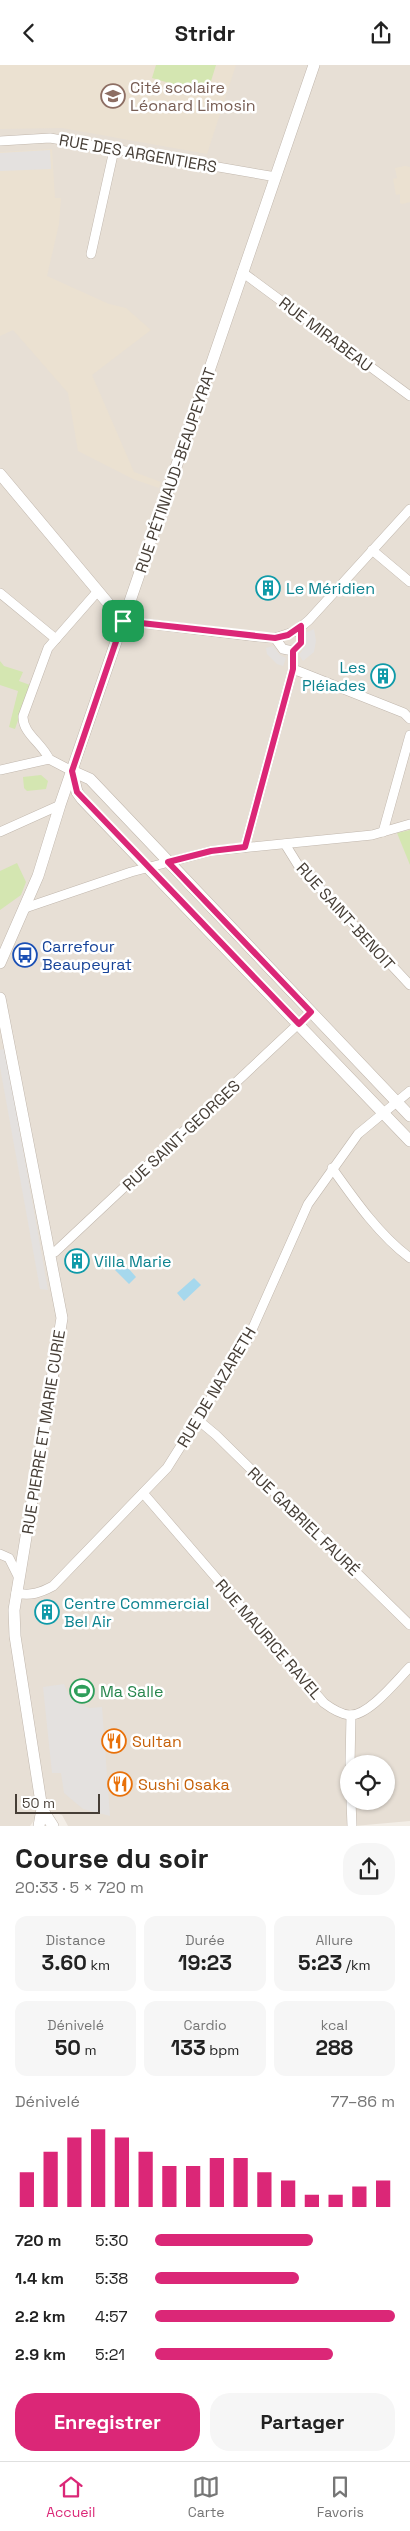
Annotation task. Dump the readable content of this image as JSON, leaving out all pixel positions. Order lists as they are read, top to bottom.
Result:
{
  "streets": {
    "street": [
      "RUE DES ARGENTIERS",
      "RUE MIRABEAU",
      "RUE PÉTINIAUD-BEAUPEYRAT",
      "RUE SAINT-BENOIT",
      "RUE SAINT-GEORGES",
      "RUE DE NAZARETH",
      "RUE PIERRE ET MARIE CURIE",
      "RUE GABRIEL FAURÉ",
      "RUE MAURICE RAVEL"
    ]
  },
  "crossings": [
    ["RUE DES ARGENTIERS", "RUE PÉTINIAUD-BEAUPEYRAT"],
    ["RUE MIRABEAU", "RUE PÉTINIAUD-BEAUPEYRAT"],
    ["RUE SAINT-GEORGES", "RUE PIERRE ET MARIE CURIE"],
    ["RUE DE NAZARETH", "RUE PIERRE ET MARIE CURIE"],
    ["RUE DE NAZARETH", "RUE GABRIEL FAURÉ"],
    ["RUE DE NAZARETH", "RUE MAURICE RAVEL"]
  ],
  "places": {
    "school or university": ["Cité scolaire Léonard Limosin"],
    "building": [
      "Le Méridien",
      "Les Pléiades",
      "Villa Marie",
      "Centre Commercial Bel Air"
    ],
    "bus stop": ["Carrefour Beaupeyrat"],
    "sports": ["Ma Salle"],
    "restaurant": ["Sultan", "Sushi Osaka"]
  },
  "scale_bar": "50 m",
  "page": {
    "header": "Stridr",
    "scale": "50 m",
    "heading": ["Course du soir", "20:33 · 5 × 720 m"],
    "stats": [
      ["Distance", "3.60 km"],
      ["Durée", "19:23"],
      ["Allure", "5:23 /km"],
      ["Dénivelé", "50 m"],
      ["Cardio", "133 bpm"],
      ["kcal", "288"]
    ],
    "chart": ["Dénivelé", "77–86 m"],
    "list": [
      {
        "name": "720 m",
        "note": "5:30"
      },
      {
        "name": "1.4 km",
        "note": "5:38"
      },
      {
        "name": "2.2 km",
        "note": "4:57"
      },
      {
        "name": "2.9 km",
        "note": "5:21"
      }
    ],
    "buttons": ["Enregistrer", "Partager"],
    "tabs": ["Accueil", "Carte", "Favoris"]
  }
}
